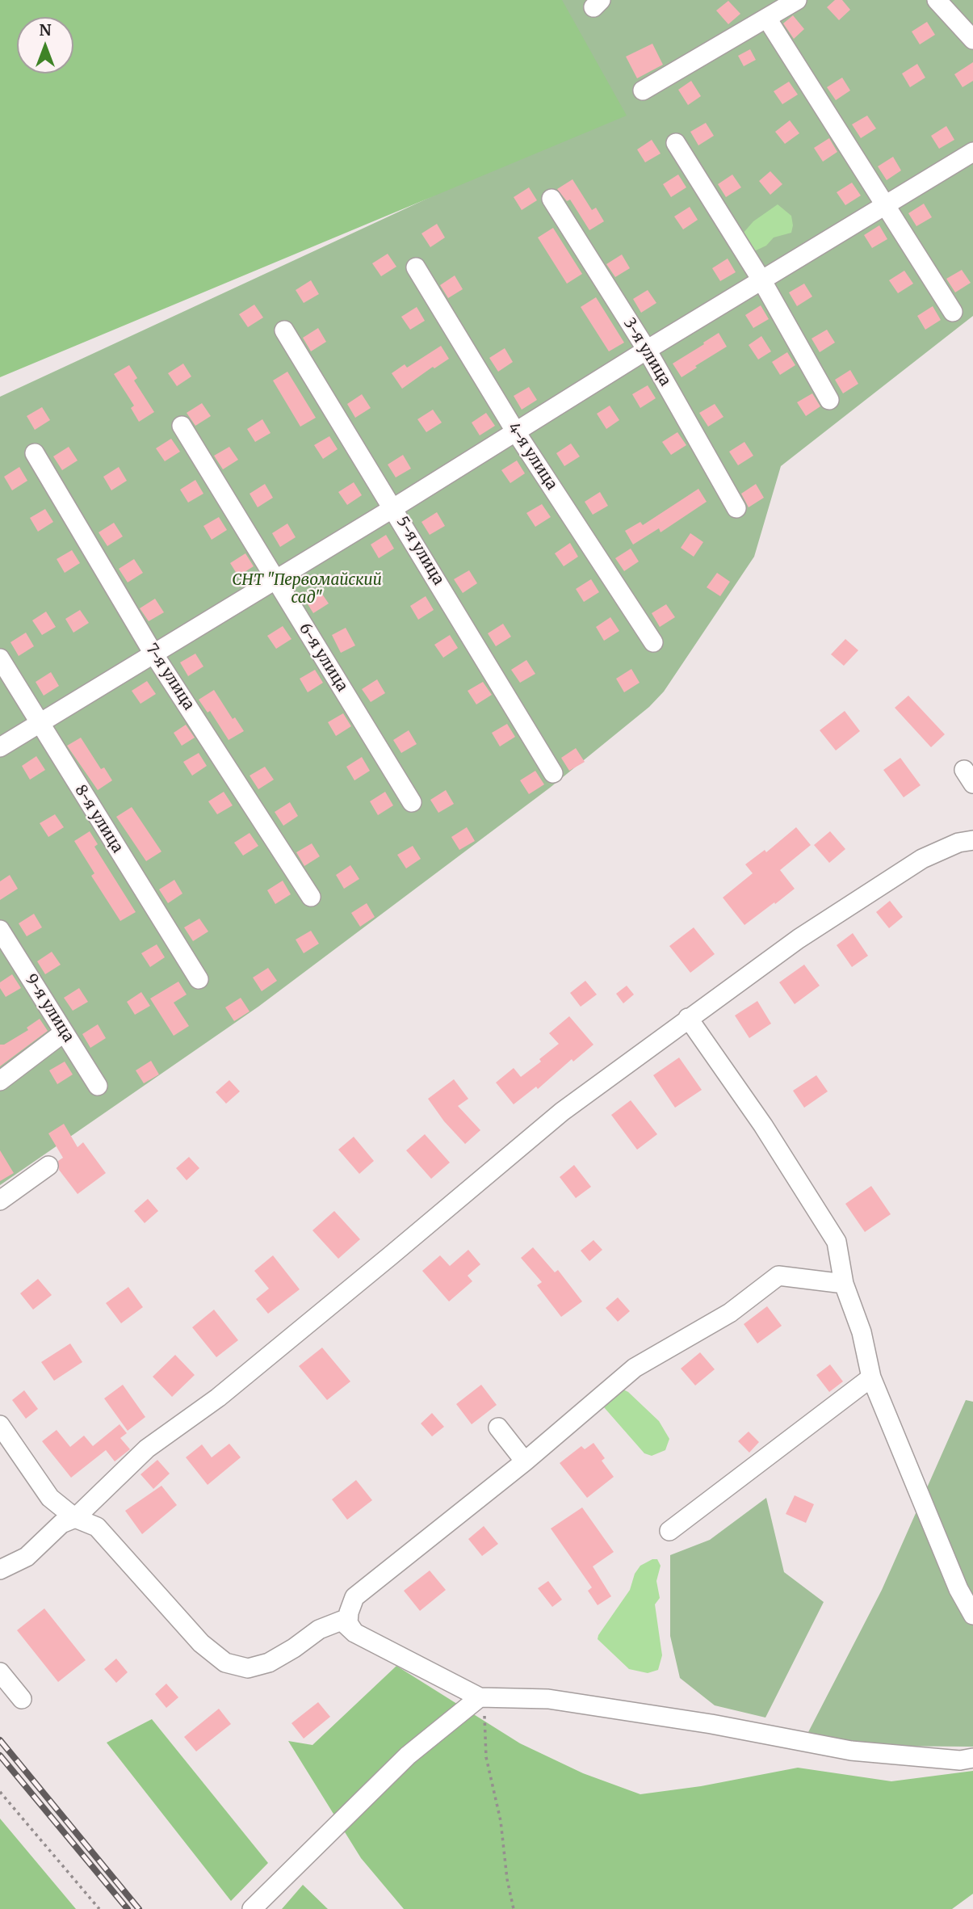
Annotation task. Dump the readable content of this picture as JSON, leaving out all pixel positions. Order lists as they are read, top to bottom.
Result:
{
  "streets": {
    "street": [
      "3-я улица",
      "4-я улица",
      "5-я улица",
      "6-я улица",
      "7-я улица",
      "8-я улица",
      "9-я улица"
    ]
  },
  "parks": ["СНТ \"Первомайский сад\""],
  "north": "top"
}
